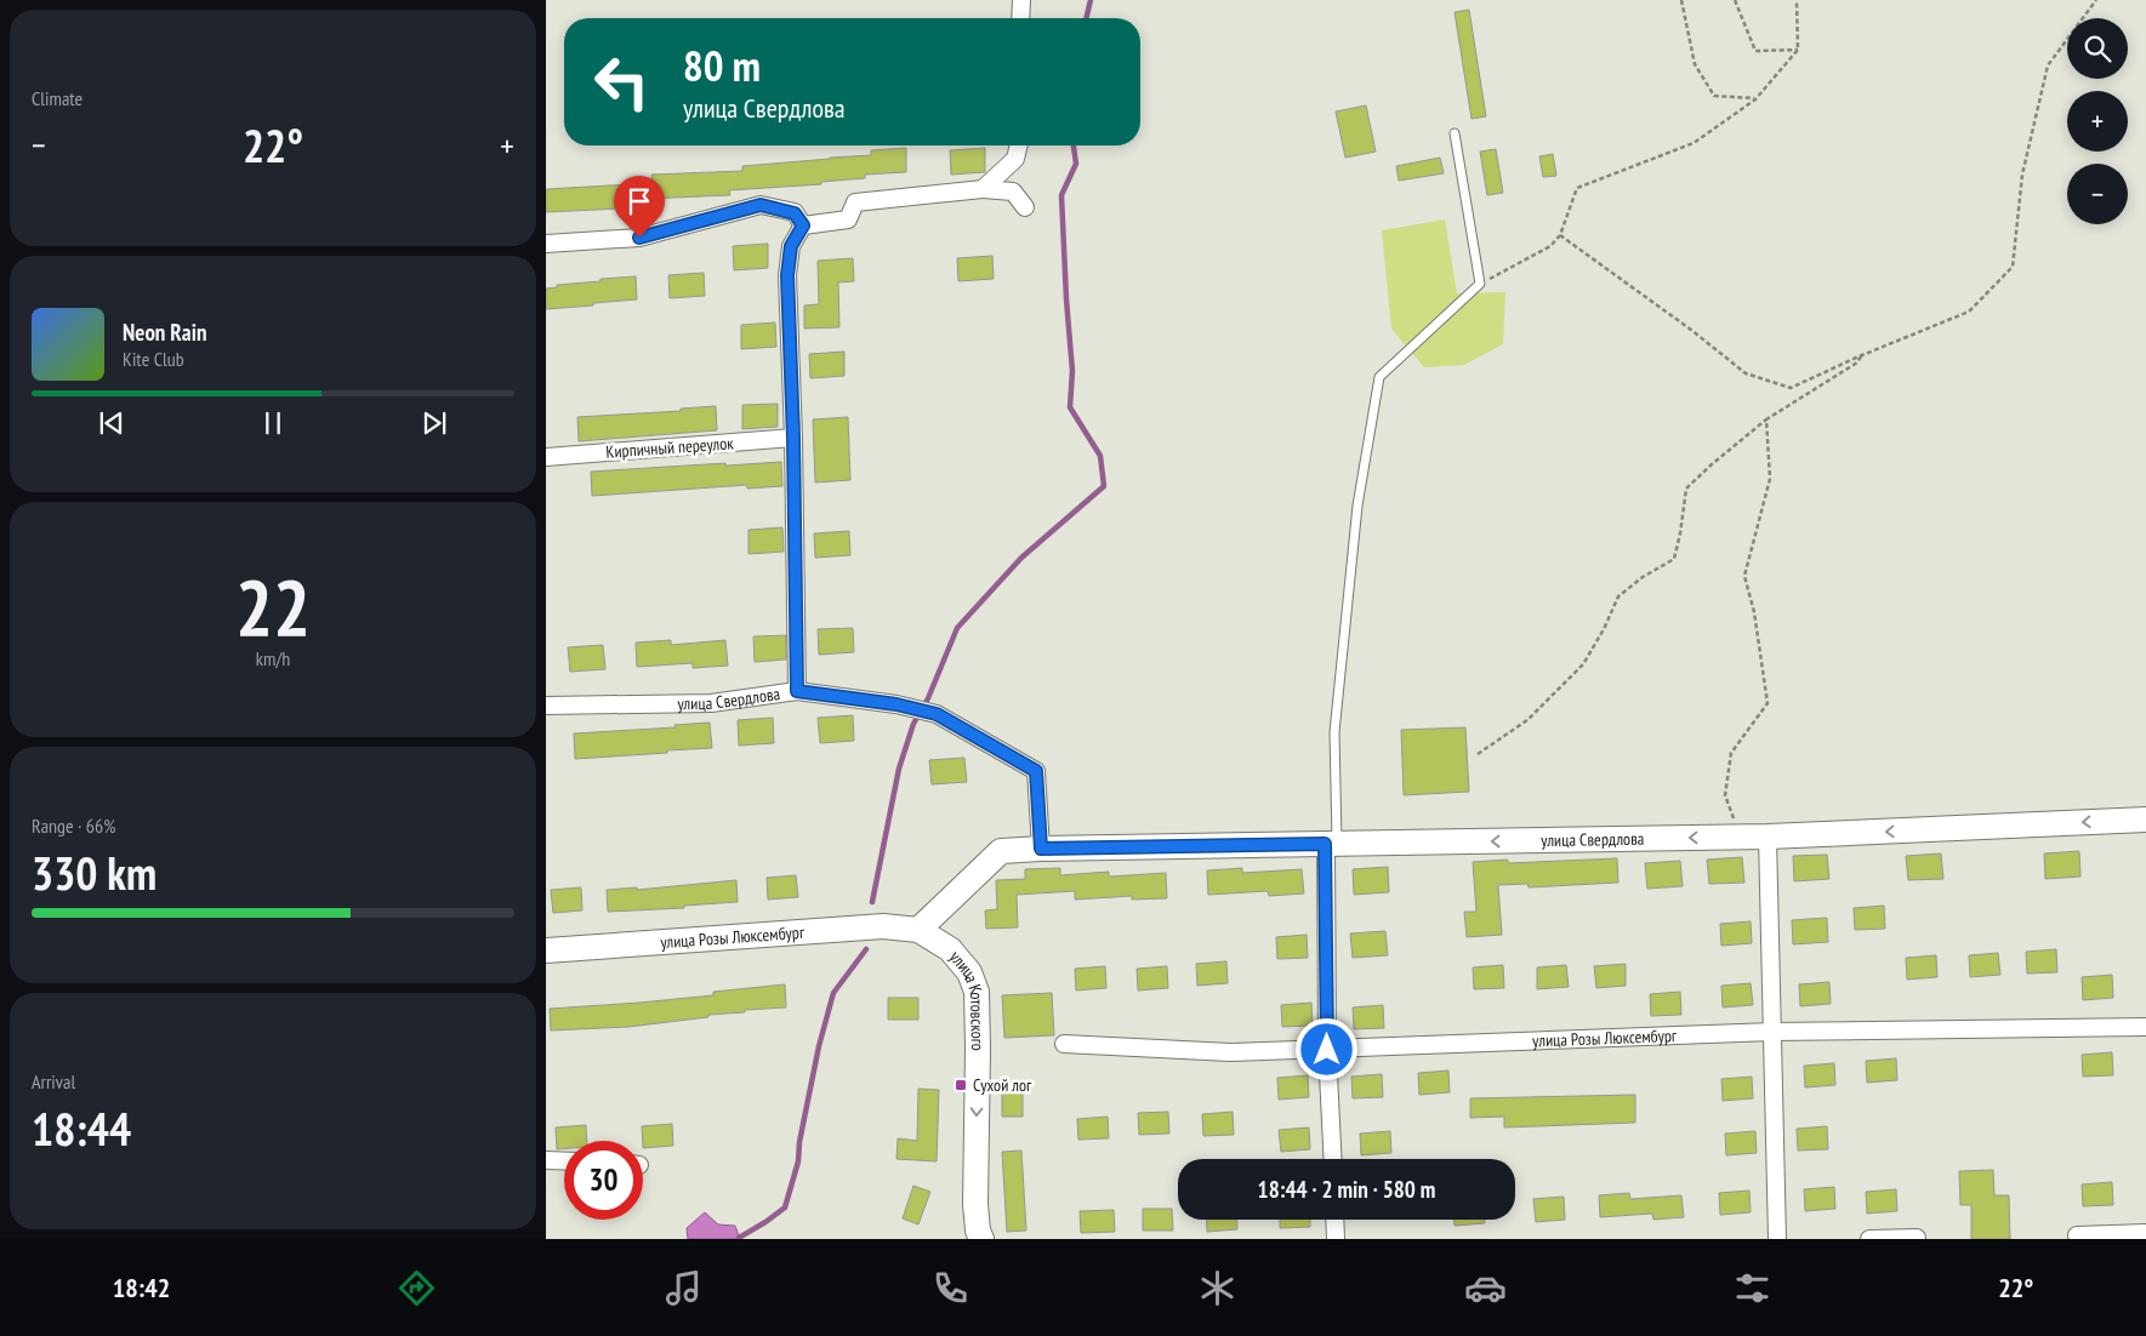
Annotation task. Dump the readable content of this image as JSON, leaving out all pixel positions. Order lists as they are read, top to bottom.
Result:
{
  "streets": {
    "street": [
      "Кирпичный переулок",
      "улица Свердлова",
      "улица Розы Люксембург",
      "улица Котовского"
    ]
  },
  "crossings": [
    ["улица Свердлова", "улица Розы Люксембург"],
    ["улица Свердлова", "улица Котовского"],
    ["улица Розы Люксембург", "улица Котовского"]
  ],
  "one_way": ["улица Свердлова", "улица Котовского"],
  "places": {
    "transit": ["Сухой лог"]
  },
  "page": {
    "tile": [
      "Climate",
      ["22", "km/h"],
      ["Range · 66%", "330 km"],
      ["Arrival", "18:44"]
    ],
    "map_buttons": ["+", "−"],
    "turn": ["80 m", "улица Свердлова"],
    "heat": ["−", "22°", "+"],
    "song": ["Neon Rain", "Kite Club"],
    "limit": "30",
    "trip": "18:44 · 2 min · 580 m",
    "tabs": ["18:42", "22°"]
  }
}
